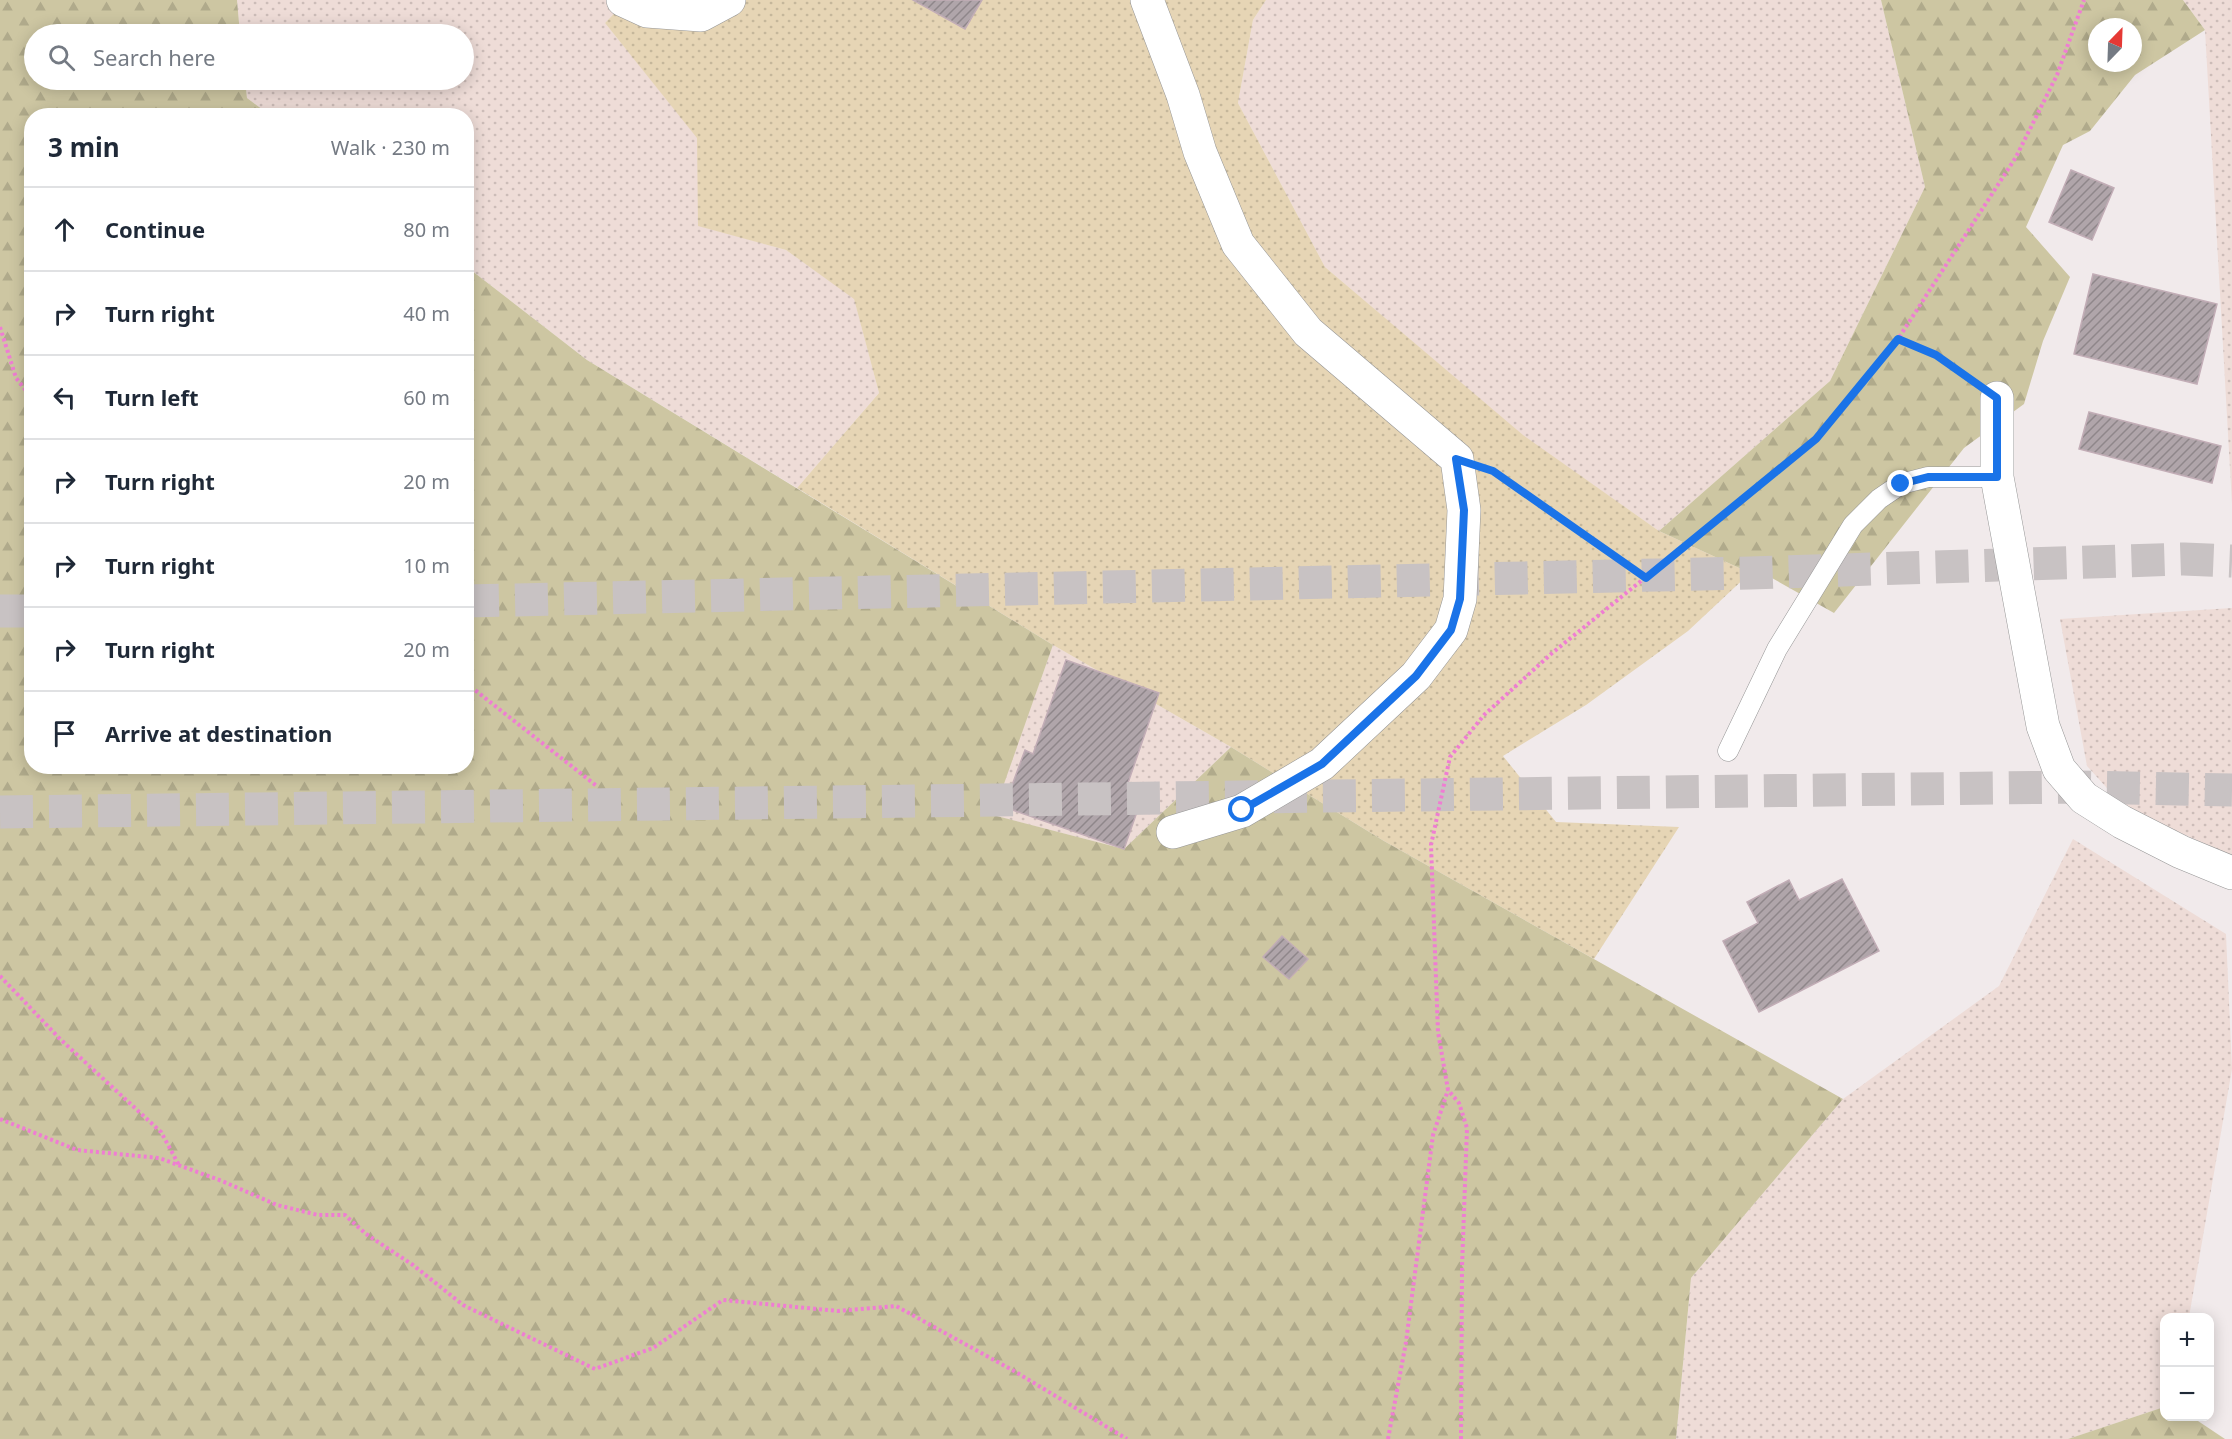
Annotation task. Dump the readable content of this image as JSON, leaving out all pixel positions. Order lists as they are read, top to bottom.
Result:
{
  "north": "top right",
  "page": {
    "search": "Search here",
    "heading": ["3 min", "Walk · 230 m"],
    "list": [
      ["Continue", "80 m"],
      ["Turn right", "40 m"],
      ["Turn left", "60 m"],
      ["Turn right", "20 m"],
      ["Turn right", "10 m"],
      ["Turn right", "20 m"],
      "Arrive at destination"
    ],
    "map_buttons": ["+", "−"]
  }
}
